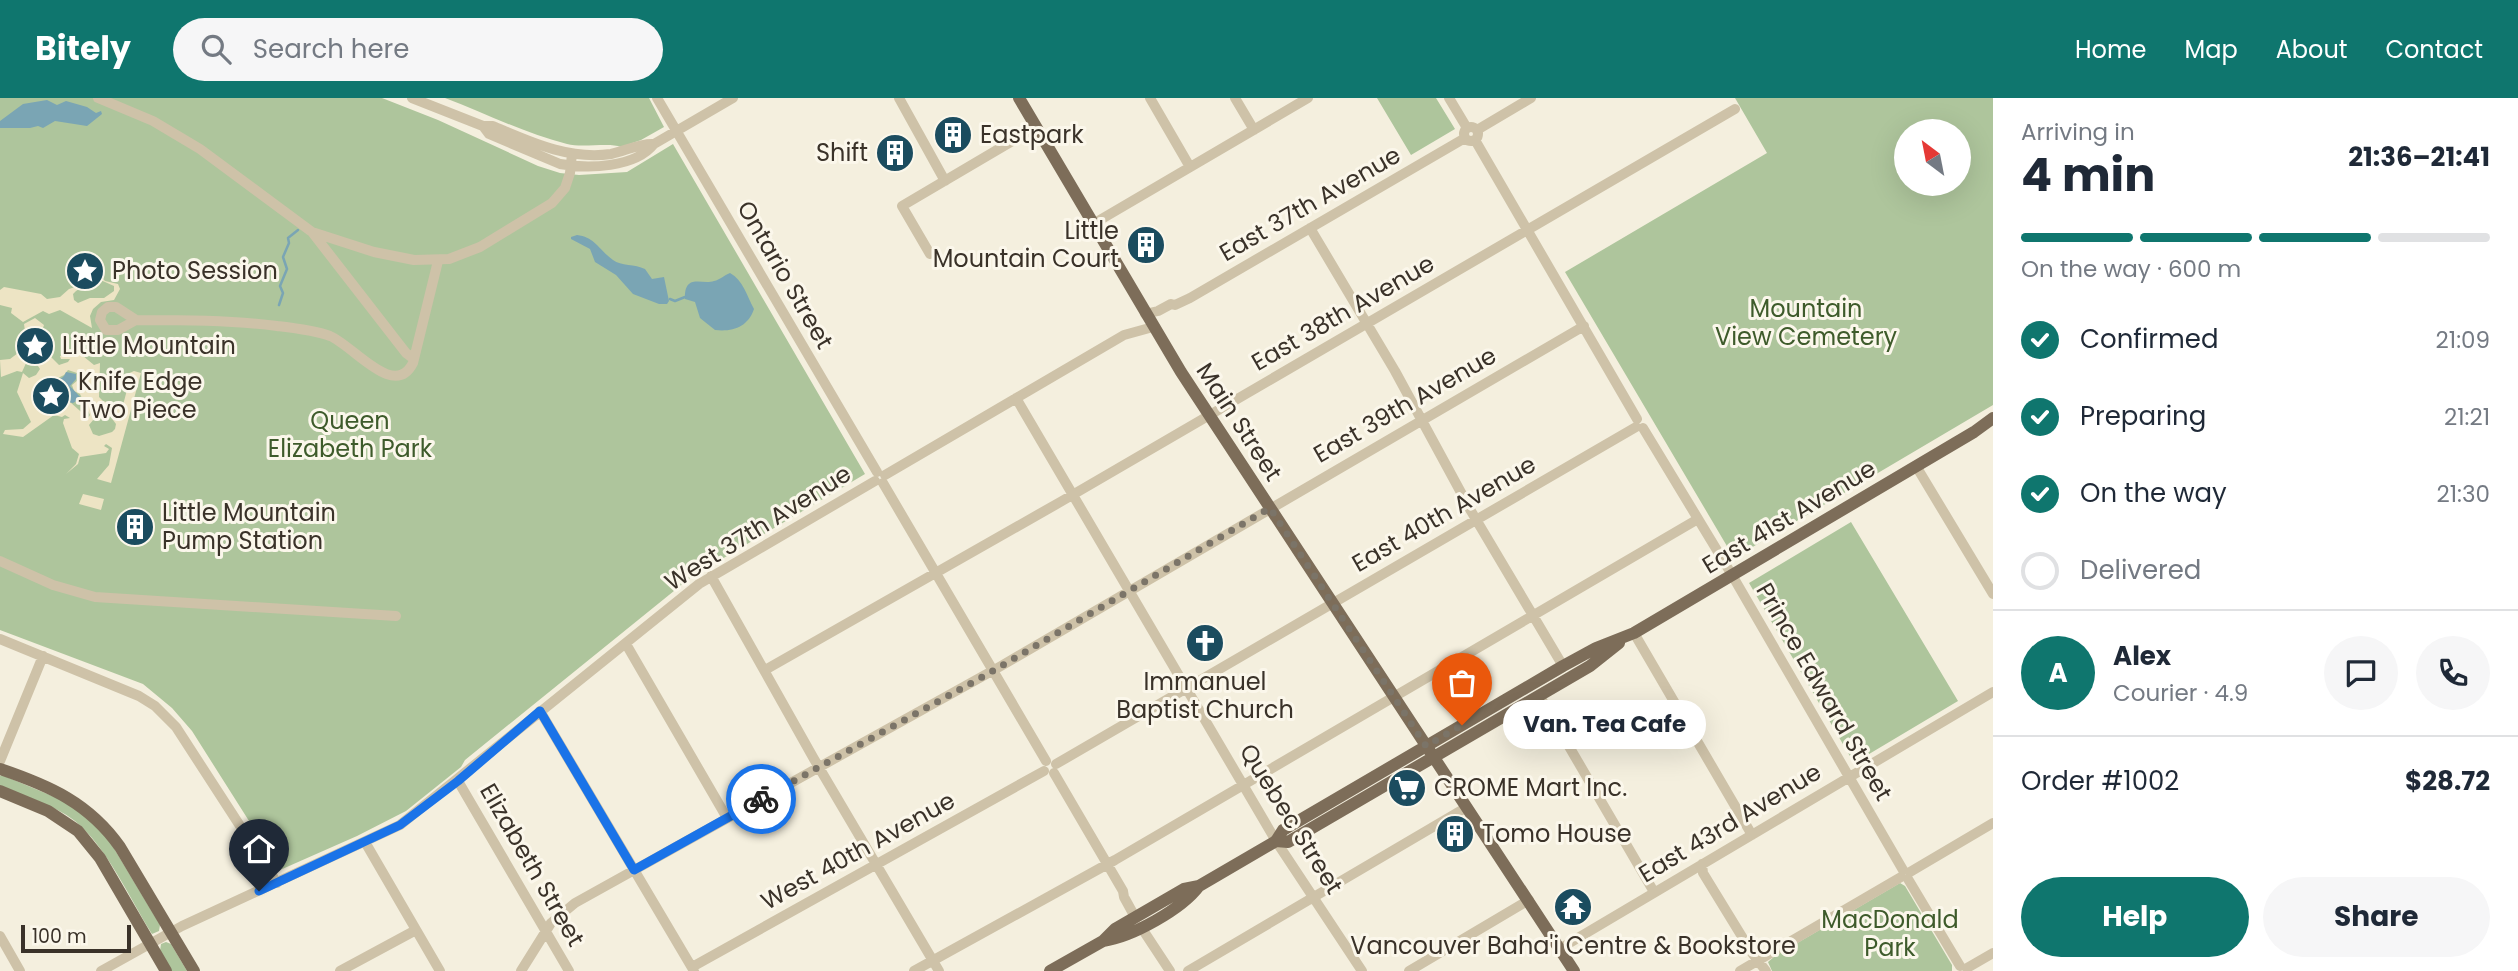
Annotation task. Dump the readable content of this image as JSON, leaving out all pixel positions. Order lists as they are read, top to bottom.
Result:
{
  "streets": {
    "main road": ["Main Street", "East 41st Avenue"],
    "street": [
      "East 37th Avenue",
      "Ontario Street",
      "East 38th Avenue",
      "East 39th Avenue",
      "East 40th Avenue",
      "West 37th Avenue",
      "Prince Edward Street",
      "Quebec Street",
      "East 43rd Avenue",
      "West 40th Avenue",
      "Elizabeth Street"
    ]
  },
  "crossings": [
    ["East 37th Avenue", "Ontario Street"],
    ["East 37th Avenue", "Main Street"],
    ["East 37th Avenue", "West 37th Avenue"],
    ["East 37th Avenue", "Prince Edward Street"],
    ["East 37th Avenue", "Quebec Street"],
    ["Ontario Street", "East 38th Avenue"],
    ["Ontario Street", "East 39th Avenue"],
    ["Ontario Street", "East 40th Avenue"],
    ["Ontario Street", "East 41st Avenue"],
    ["Ontario Street", "West 37th Avenue"],
    ["Ontario Street", "West 40th Avenue"],
    ["East 38th Avenue", "Main Street"],
    ["East 38th Avenue", "Prince Edward Street"],
    ["East 38th Avenue", "Quebec Street"],
    ["East 39th Avenue", "Main Street"],
    ["East 39th Avenue", "Prince Edward Street"],
    ["East 39th Avenue", "Quebec Street"],
    ["East 39th Avenue", "Elizabeth Street"],
    ["Main Street", "East 40th Avenue"],
    ["Main Street", "East 41st Avenue"],
    ["Main Street", "East 43rd Avenue"],
    ["East 40th Avenue", "Prince Edward Street"],
    ["East 40th Avenue", "Quebec Street"],
    ["East 40th Avenue", "West 40th Avenue"],
    ["East 41st Avenue", "Prince Edward Street"],
    ["East 41st Avenue", "Quebec Street"],
    ["West 37th Avenue", "Elizabeth Street"],
    ["Prince Edward Street", "East 43rd Avenue"]
  ],
  "parks": ["Mountain View Cemetery", "Queen Elizabeth Park", "MacDonald Park"],
  "places": {
    "building": [
      "Eastpark",
      "Shift",
      "Little Mountain Court",
      "Little Mountain Pump Station",
      "Tomo House"
    ],
    "place": ["Photo Session", "Little Mountain", "Knife Edge Two Piece"],
    "church": ["Immanuel Baptist Church"],
    "other": ["Van. Tea Cafe"],
    "supermarket": ["CROME Mart Inc."],
    "temple": ["Vancouver Baha'i Centre & Bookstore"]
  },
  "scale_bar": "100 m",
  "north": "top left",
  "page": {
    "header": "Bitely",
    "search": "Search here",
    "nav": [
      "Home",
      "Map",
      "About",
      "Contact"
    ],
    "heading": ["4 min", "Arriving in", "21:36–21:41"],
    "panel": [
      "Alex",
      "Courier · 4.9",
      "Order #1002",
      "$28.72"
    ],
    "bar": "On the way · 600 m",
    "list": [
      ["Confirmed", "21:09"],
      ["Preparing", "21:21"],
      ["On the way", "21:30"],
      "Delivered"
    ],
    "round": "A",
    "bubble": "Van. Tea Cafe",
    "buttons": ["Help", "Share"],
    "scale": "100 m"
  }
}
